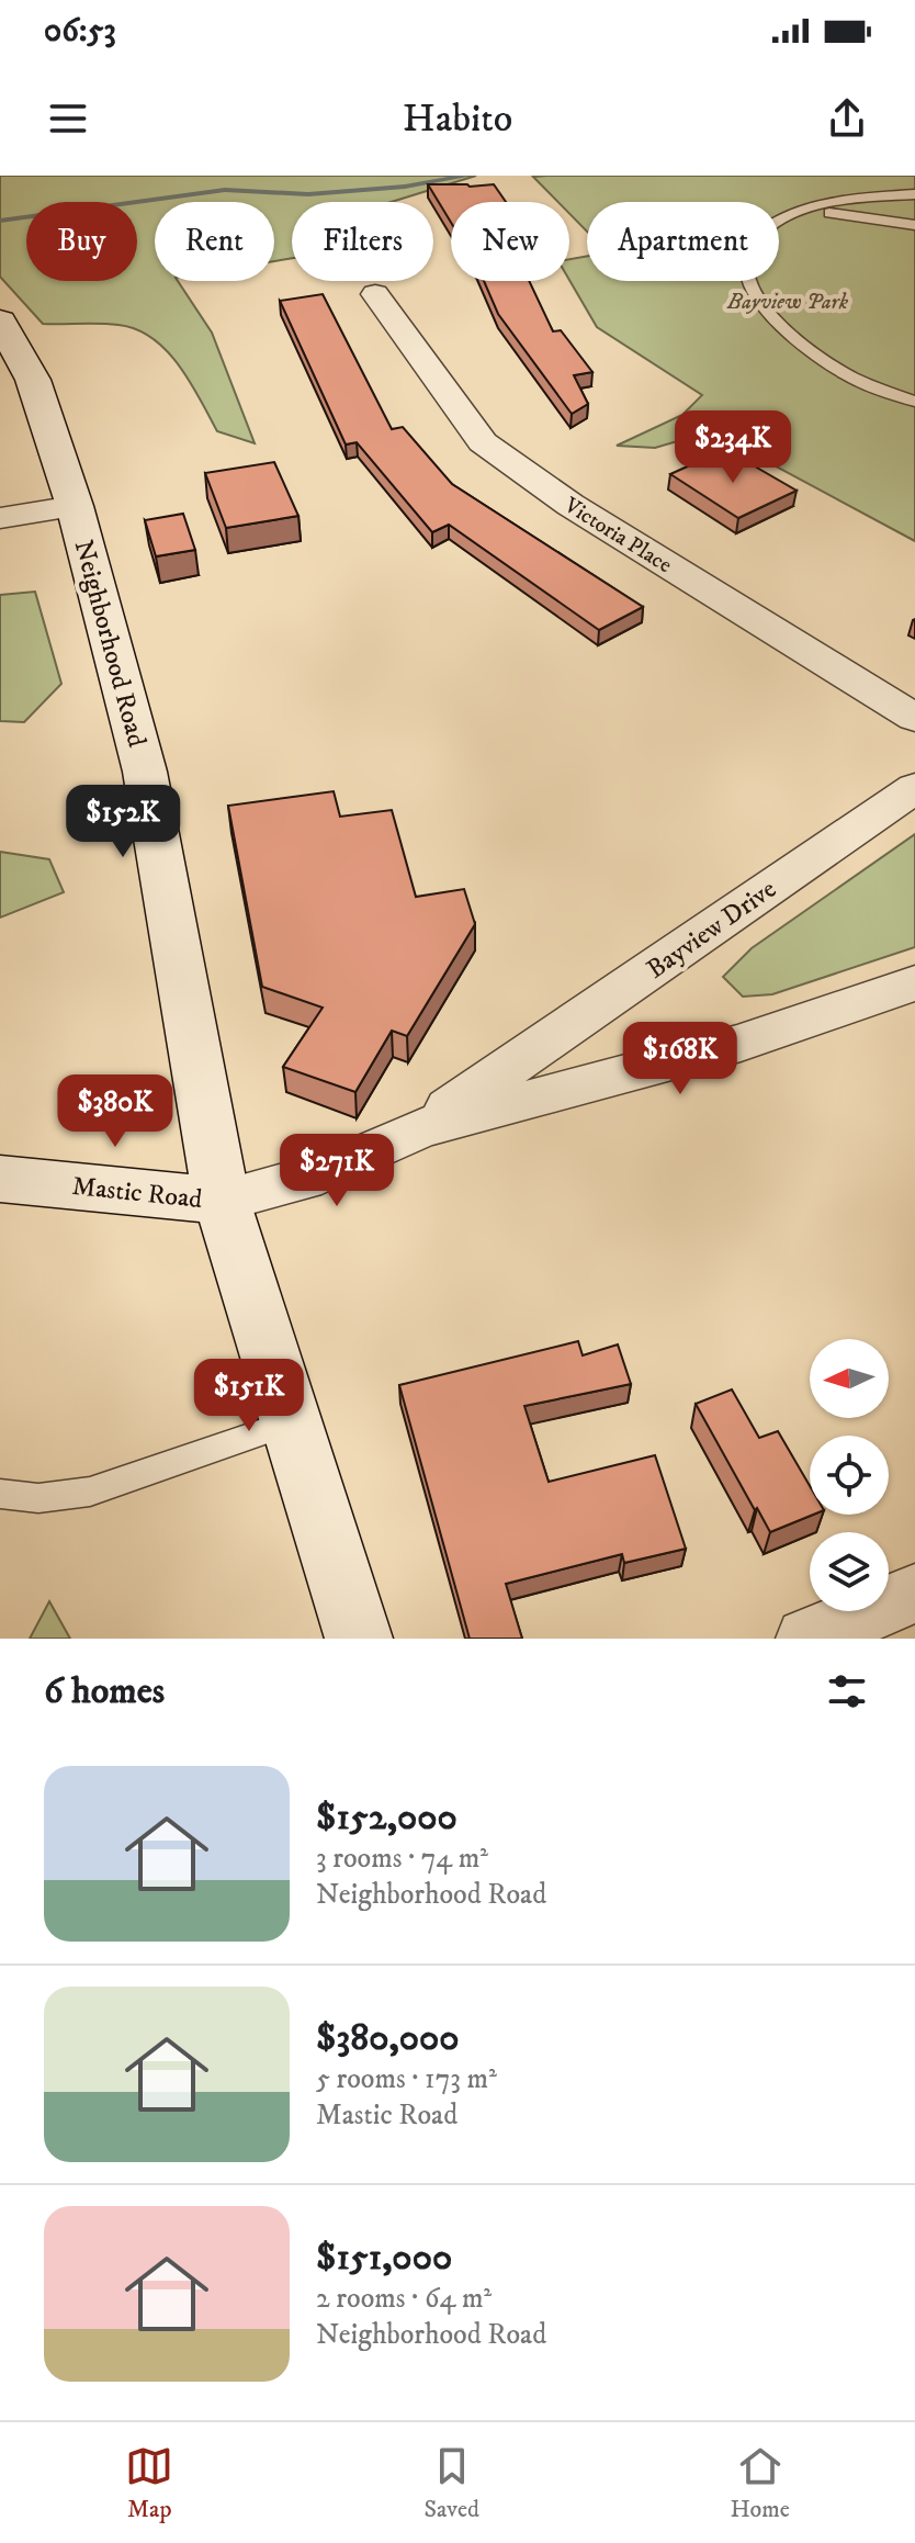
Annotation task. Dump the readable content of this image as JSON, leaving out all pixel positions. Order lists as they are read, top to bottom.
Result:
{
  "streets": {
    "street": [
      "Victoria Place",
      "Neighborhood Road",
      "Bayview Drive",
      "Mastic Road"
    ]
  },
  "crossings": [
    ["Neighborhood Road", "Mastic Road"]
  ],
  "parks": ["Bayview Park"],
  "north": "left",
  "page": {
    "status": "06:53",
    "header": "Habito",
    "chip": [
      "Buy",
      "Rent",
      "Filters",
      "New",
      "Apartment"
    ],
    "price": [
      "$234K",
      "$152K",
      "$168K",
      "$380K",
      "$271K",
      "$151K"
    ],
    "heading": "6 homes",
    "list": [
      {
        "name": "$152,000",
        "note": "3 rooms · 74 m² · Neighborhood Road"
      },
      {
        "name": "$380,000",
        "note": "5 rooms · 173 m² · Mastic Road"
      },
      {
        "name": "$151,000",
        "note": "2 rooms · 64 m² · Neighborhood Road"
      }
    ],
    "tabs": ["Map", "Saved", "Home"]
  }
}
